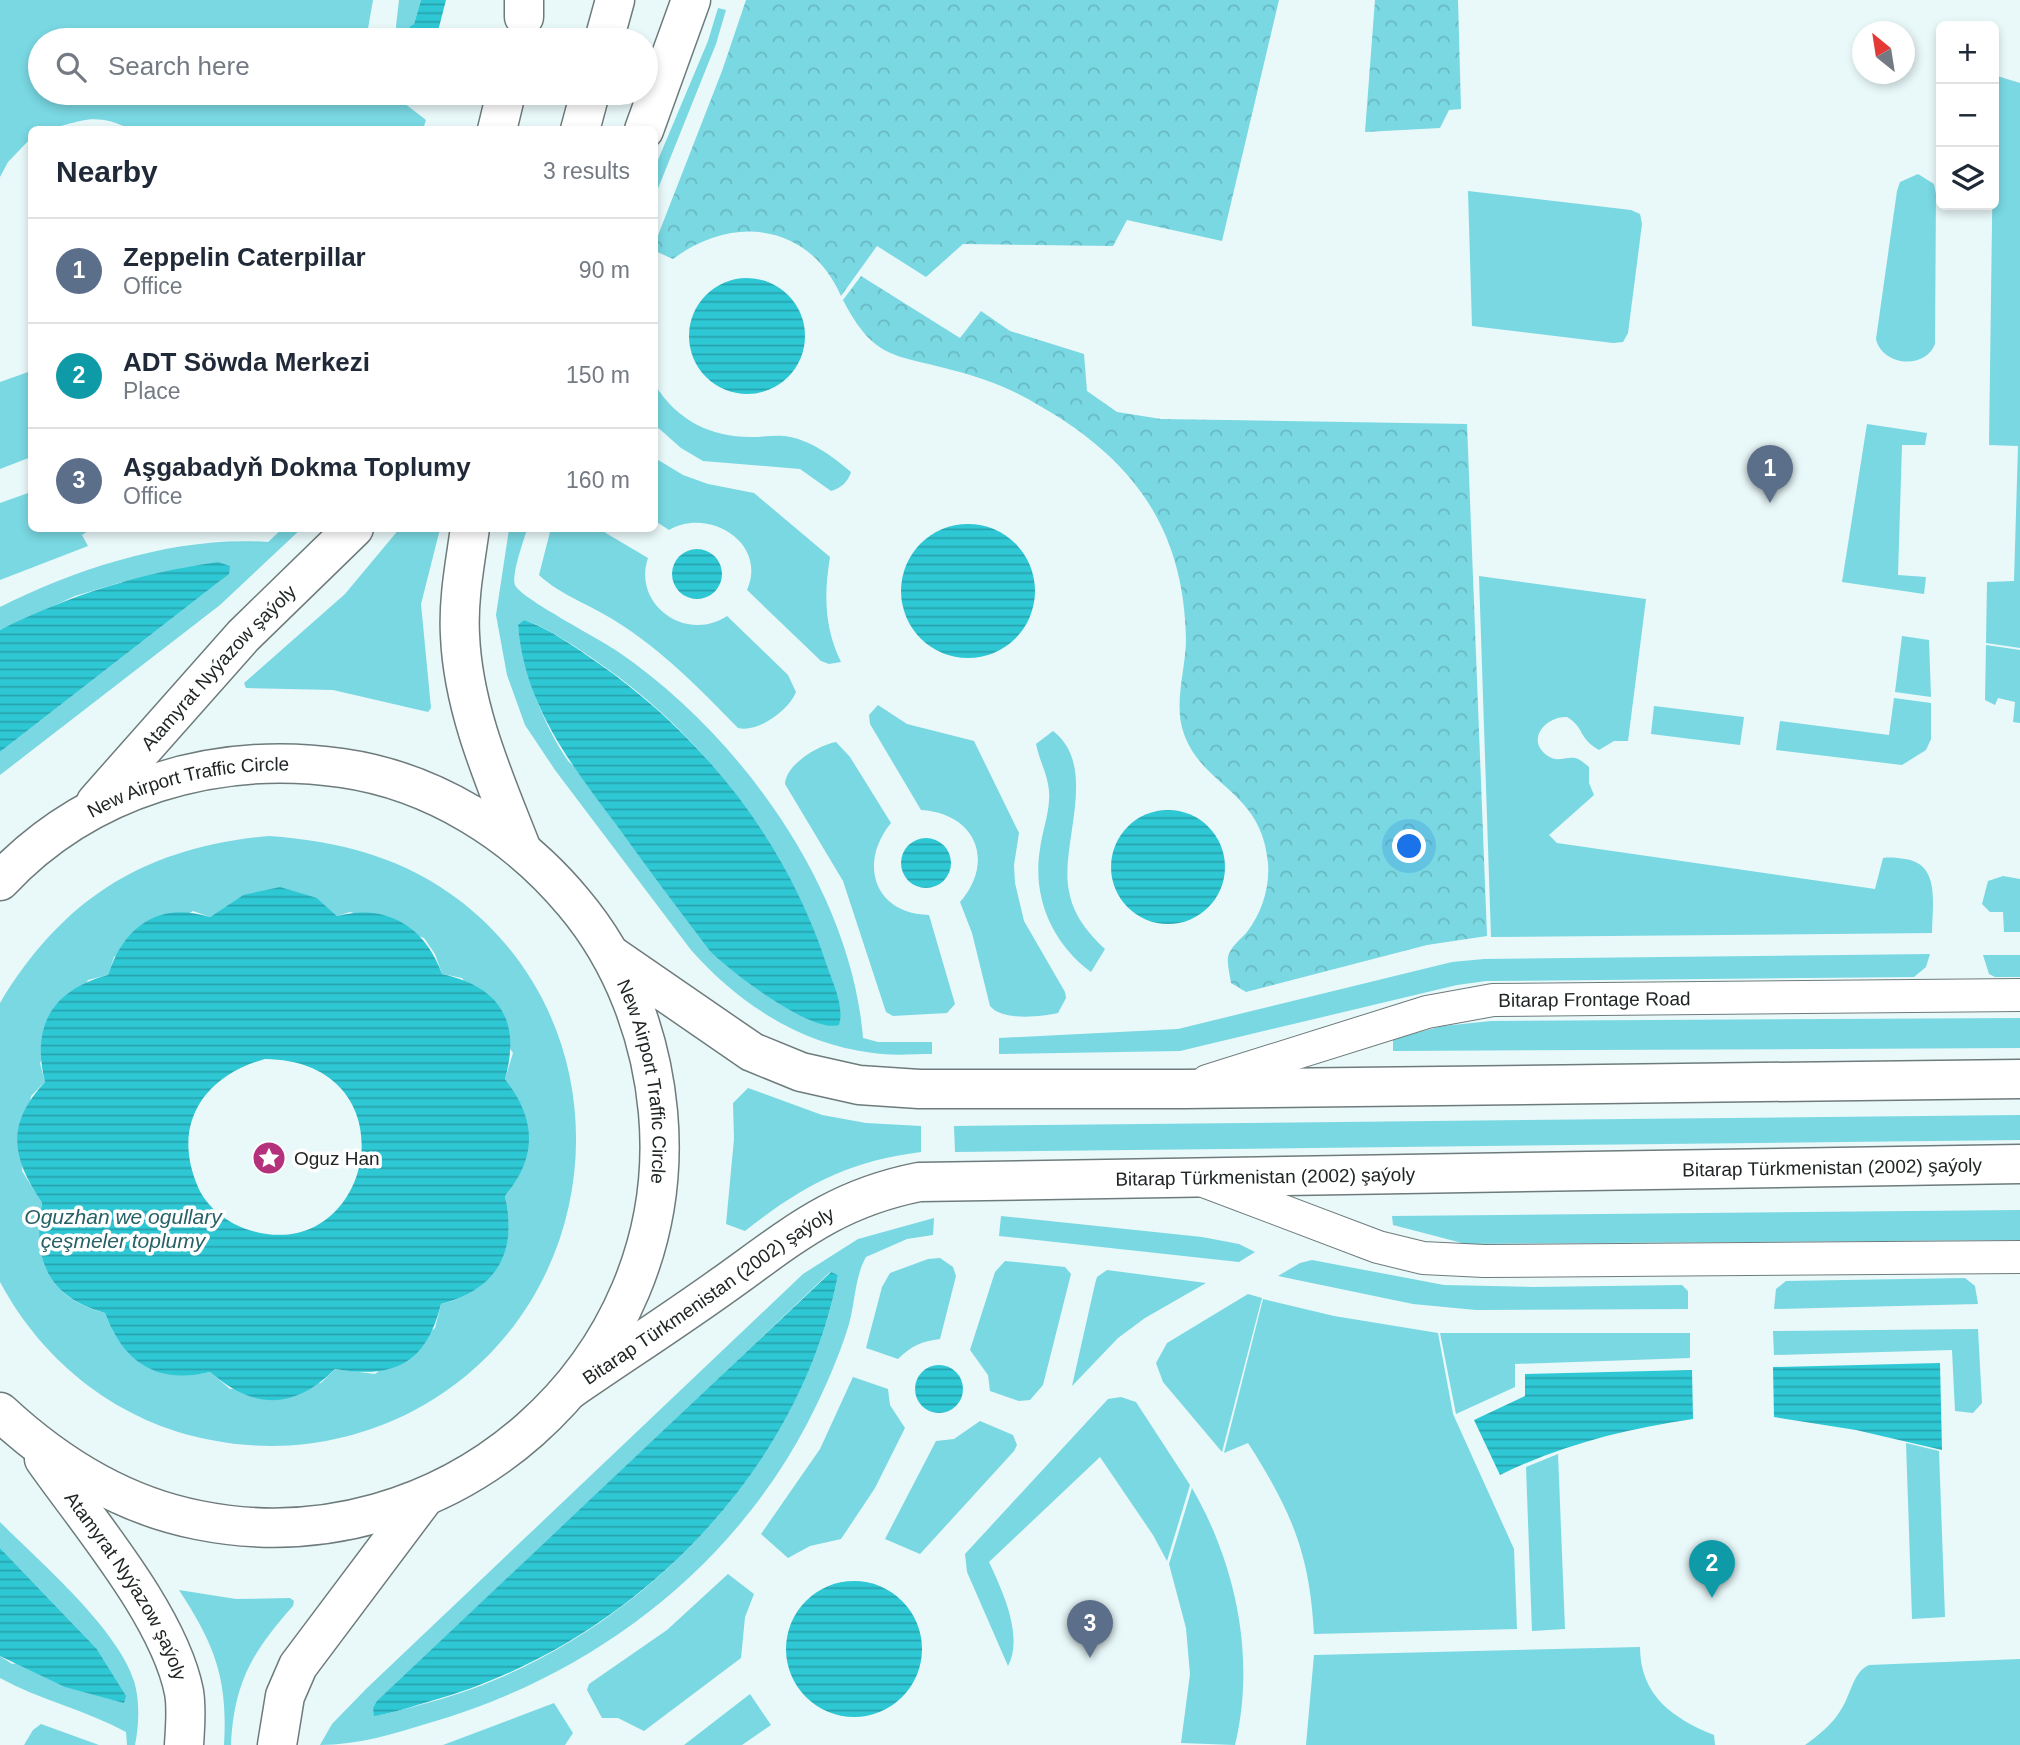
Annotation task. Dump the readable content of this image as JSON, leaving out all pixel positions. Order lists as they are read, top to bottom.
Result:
{
  "streets": {
    "main road": ["Atamyrat Nyýazow şaýoly", "New Airport Traffic Circle", "Bitarap Türkmenistan (2002) şaýoly"],
    "street": ["Bitarap Frontage Road"]
  },
  "crossings": [
    ["Atamyrat Nyýazow şaýoly", "New Airport Traffic Circle"],
    ["New Airport Traffic Circle", "Bitarap Türkmenistan (2002) şaýoly"]
  ],
  "water": ["Oguzhan we ogullary çeşmeler toplumy"],
  "places": {
    "place": ["Oguz Han"]
  },
  "north": "top left",
  "page": {
    "map_buttons": ["+", "−"],
    "search": "Search here",
    "heading": ["Nearby", "3 results"],
    "list": [
      {
        "mark": "1",
        "name": "Zeppelin Caterpillar",
        "note": "Office",
        "value": "90 m"
      },
      {
        "mark": "2",
        "name": "ADT Söwda Merkezi",
        "note": "Place",
        "value": "150 m"
      },
      {
        "mark": "3",
        "name": "Aşgabadyň Dokma Toplumy",
        "note": "Office",
        "value": "160 m"
      }
    ],
    "pins": ["1", "2", "3"]
  }
}
